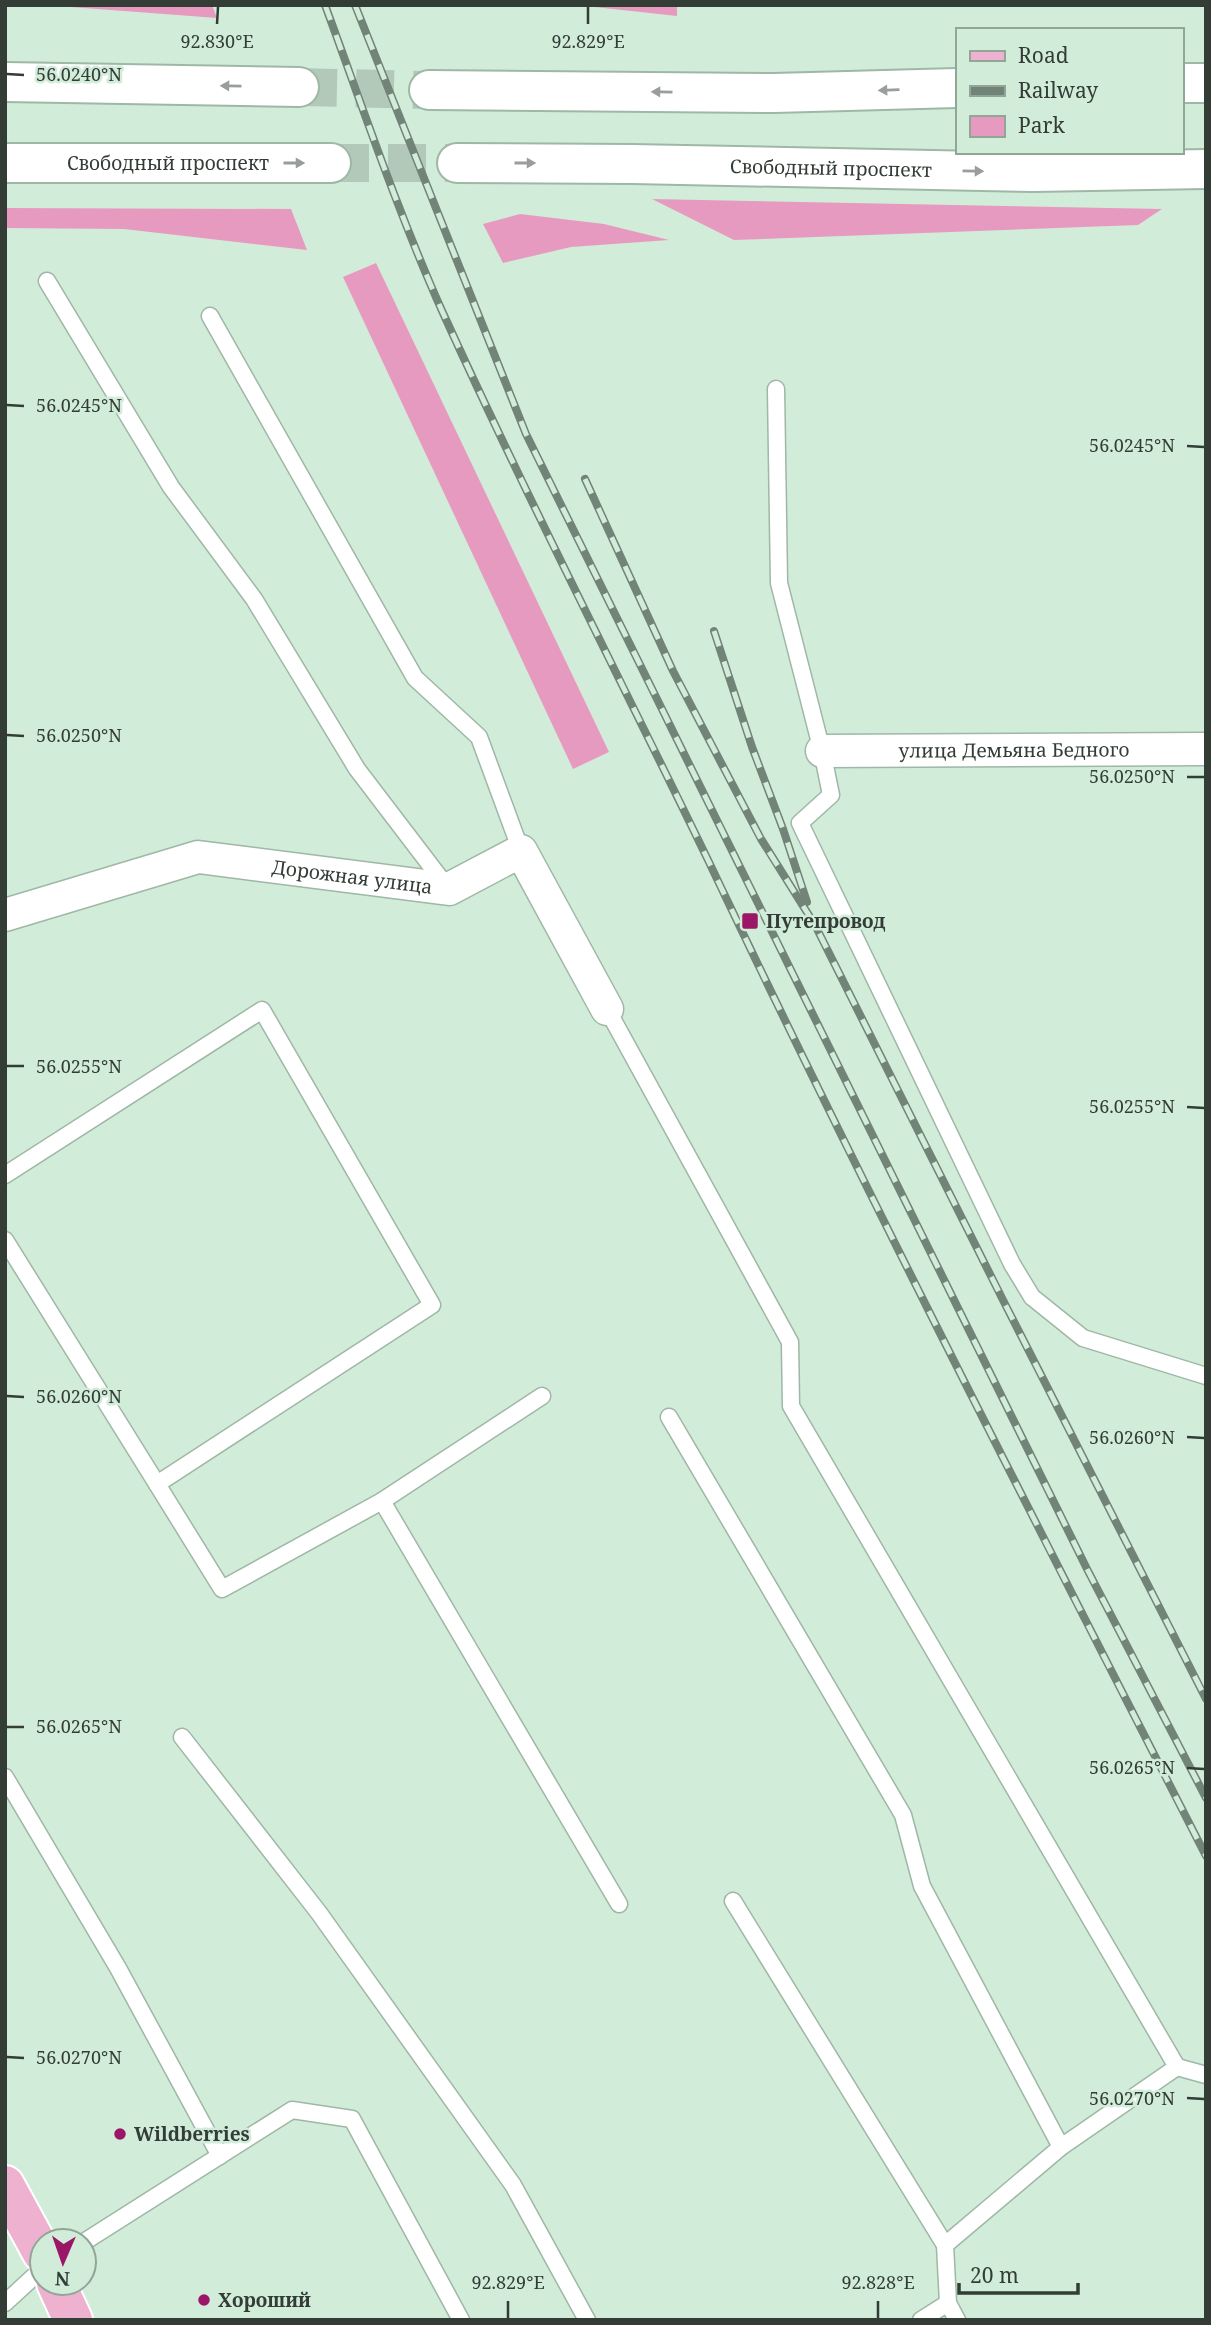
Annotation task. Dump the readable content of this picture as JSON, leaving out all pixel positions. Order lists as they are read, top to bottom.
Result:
{
  "streets": {
    "main road": ["Свободный проспект"],
    "street": ["улица Демьяна Бедного", "Дорожная улица"]
  },
  "places": {
    "transit": ["Путепровод"],
    "other": ["Wildberries", "Хороший"]
  },
  "legend": ["Road", "Railway", "Park"],
  "scale_bar": "20 m",
  "north": "bottom",
  "coordinates": [
    "92.830°E",
    "92.829°E",
    "56.0240°N",
    "56.0245°N",
    "56.0250°N",
    "56.0255°N",
    "56.0260°N",
    "56.0265°N",
    "56.0270°N",
    "92.828°E"
  ]
}
